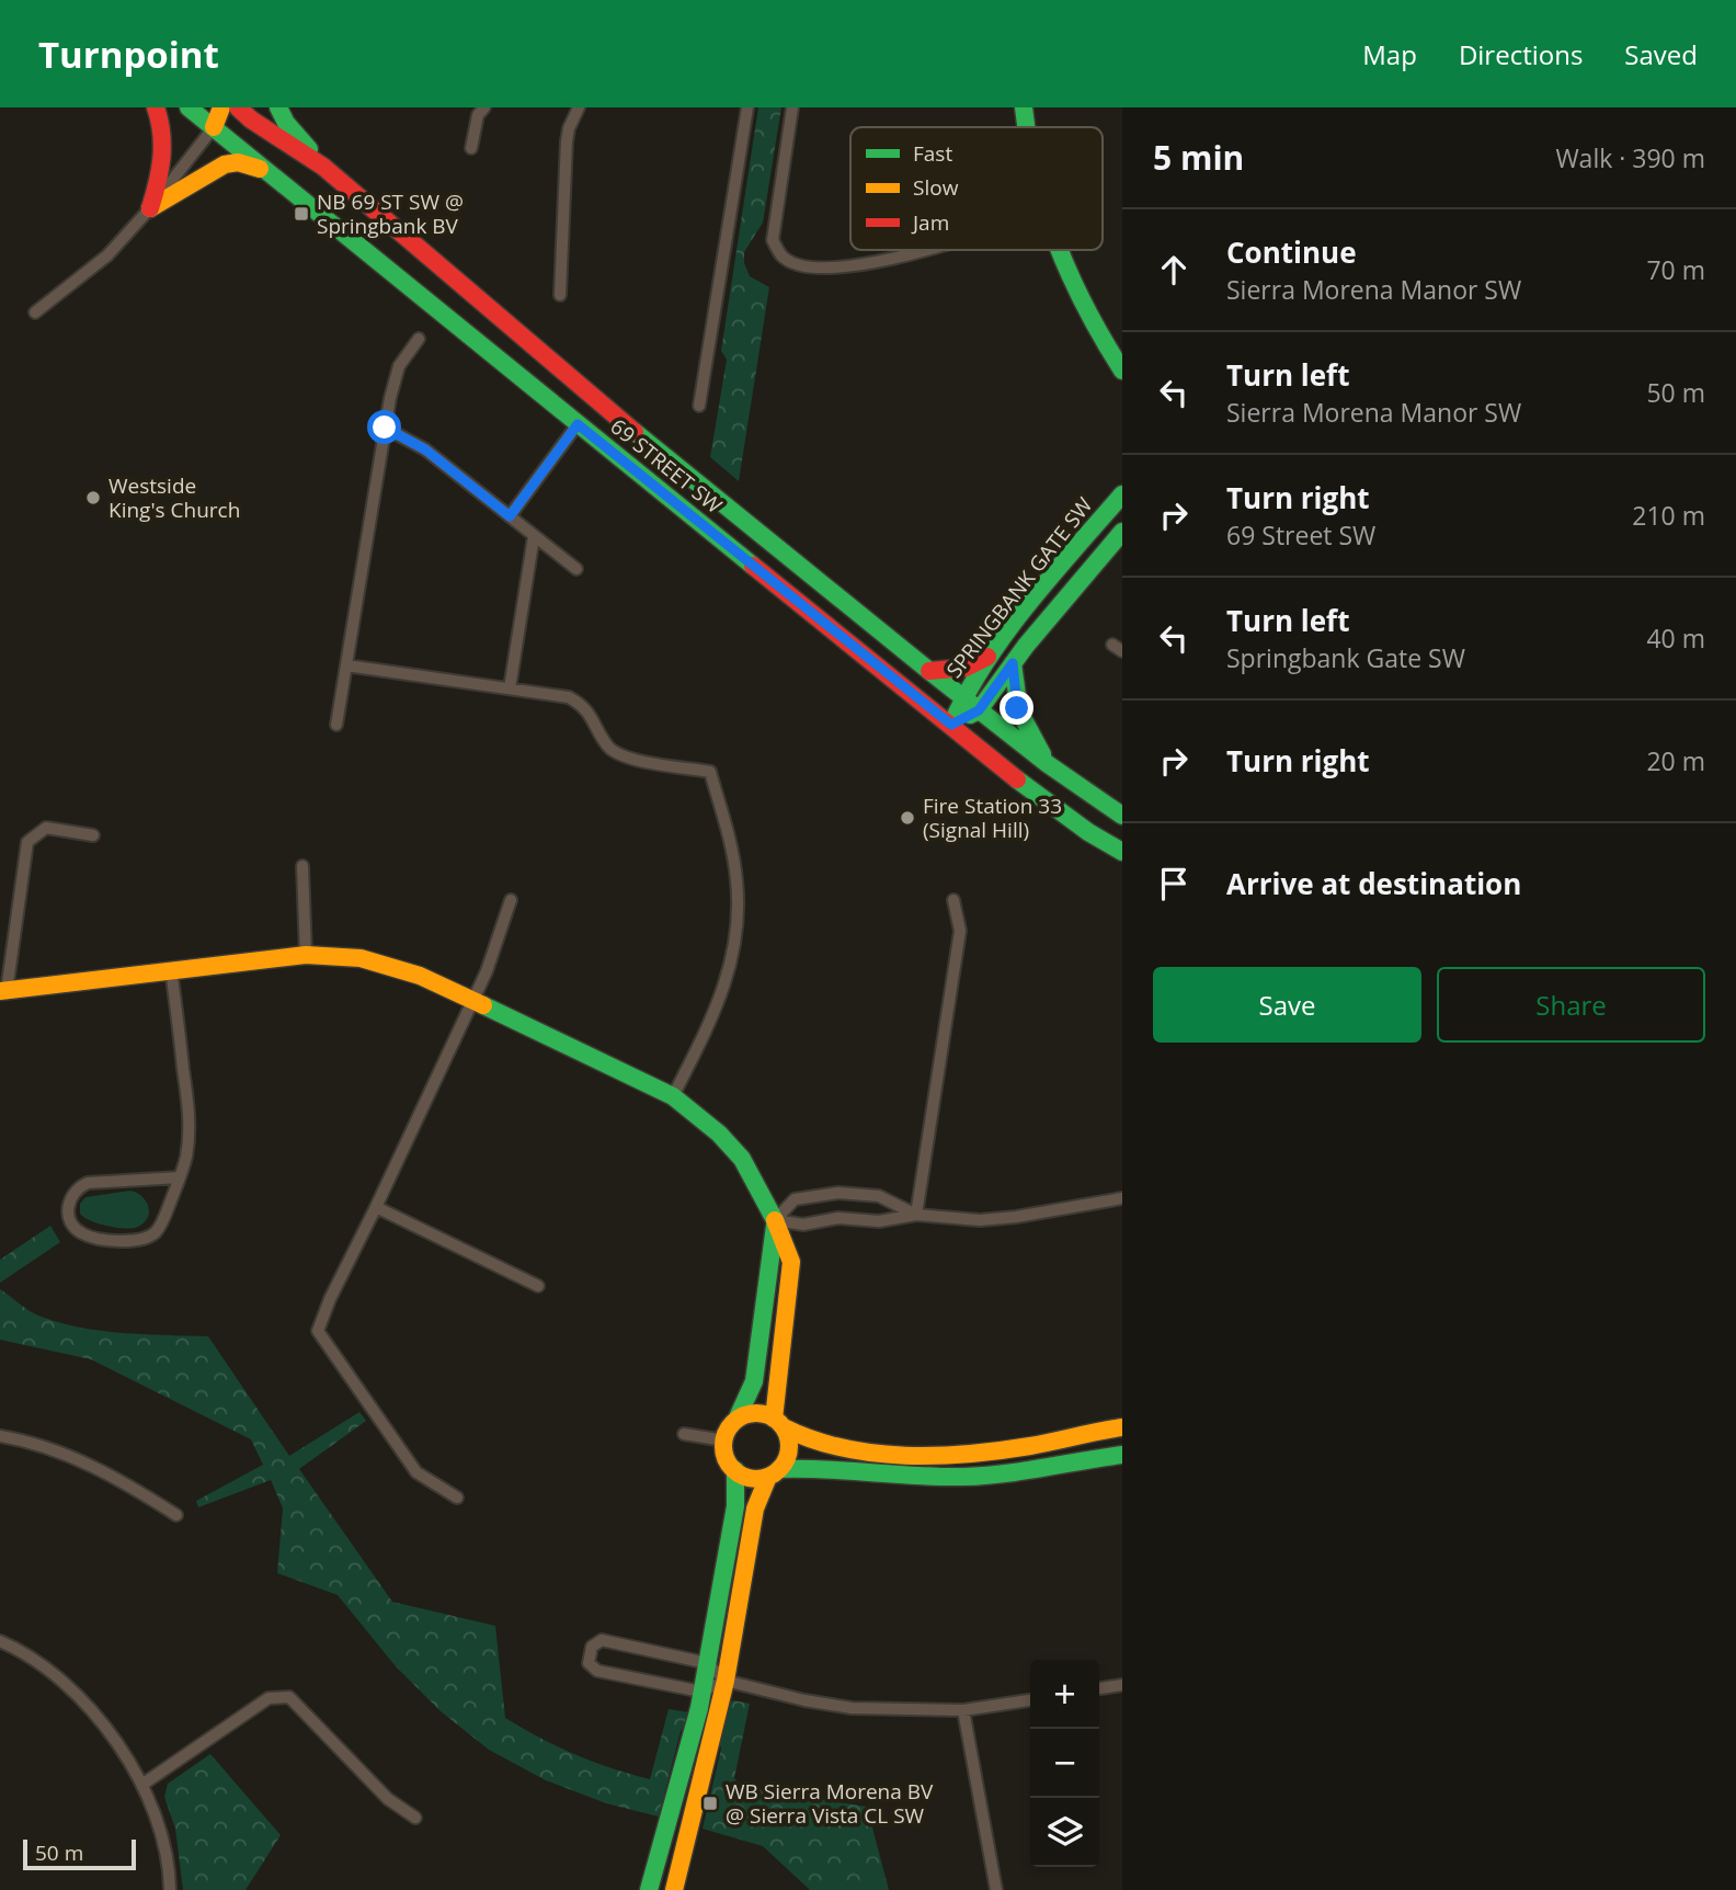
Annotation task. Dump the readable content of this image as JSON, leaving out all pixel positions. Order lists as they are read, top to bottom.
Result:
{
  "streets": {
    "street": ["69 STREET SW", "SPRINGBANK GATE SW"]
  },
  "crossings": [
    ["69 STREET SW", "SPRINGBANK GATE SW"]
  ],
  "places": {
    "transit": ["NB 69 ST SW @ Springbank BV", "WB Sierra Morena BV @ Sierra Vista CL SW"],
    "other": ["Westside King's Church", "Fire Station 33 (Signal Hill)"]
  },
  "legend": ["Fast", "Slow", "Jam"],
  "scale_bar": "50 m",
  "page": {
    "header": "Turnpoint",
    "nav": ["Map", "Directions", "Saved"],
    "heading": ["5 min", "Walk · 390 m"],
    "list": [
      ["Continue", "Sierra Morena Manor SW", "70 m"],
      ["Turn left", "Sierra Morena Manor SW", "50 m"],
      ["Turn right", "69 Street SW", "210 m"],
      ["Turn left", "Springbank Gate SW", "40 m"],
      ["Turn right", "20 m"],
      "Arrive at destination"
    ],
    "buttons": ["Save", "Share"],
    "map_buttons": ["+", "−"],
    "scale": "50 m"
  }
}
